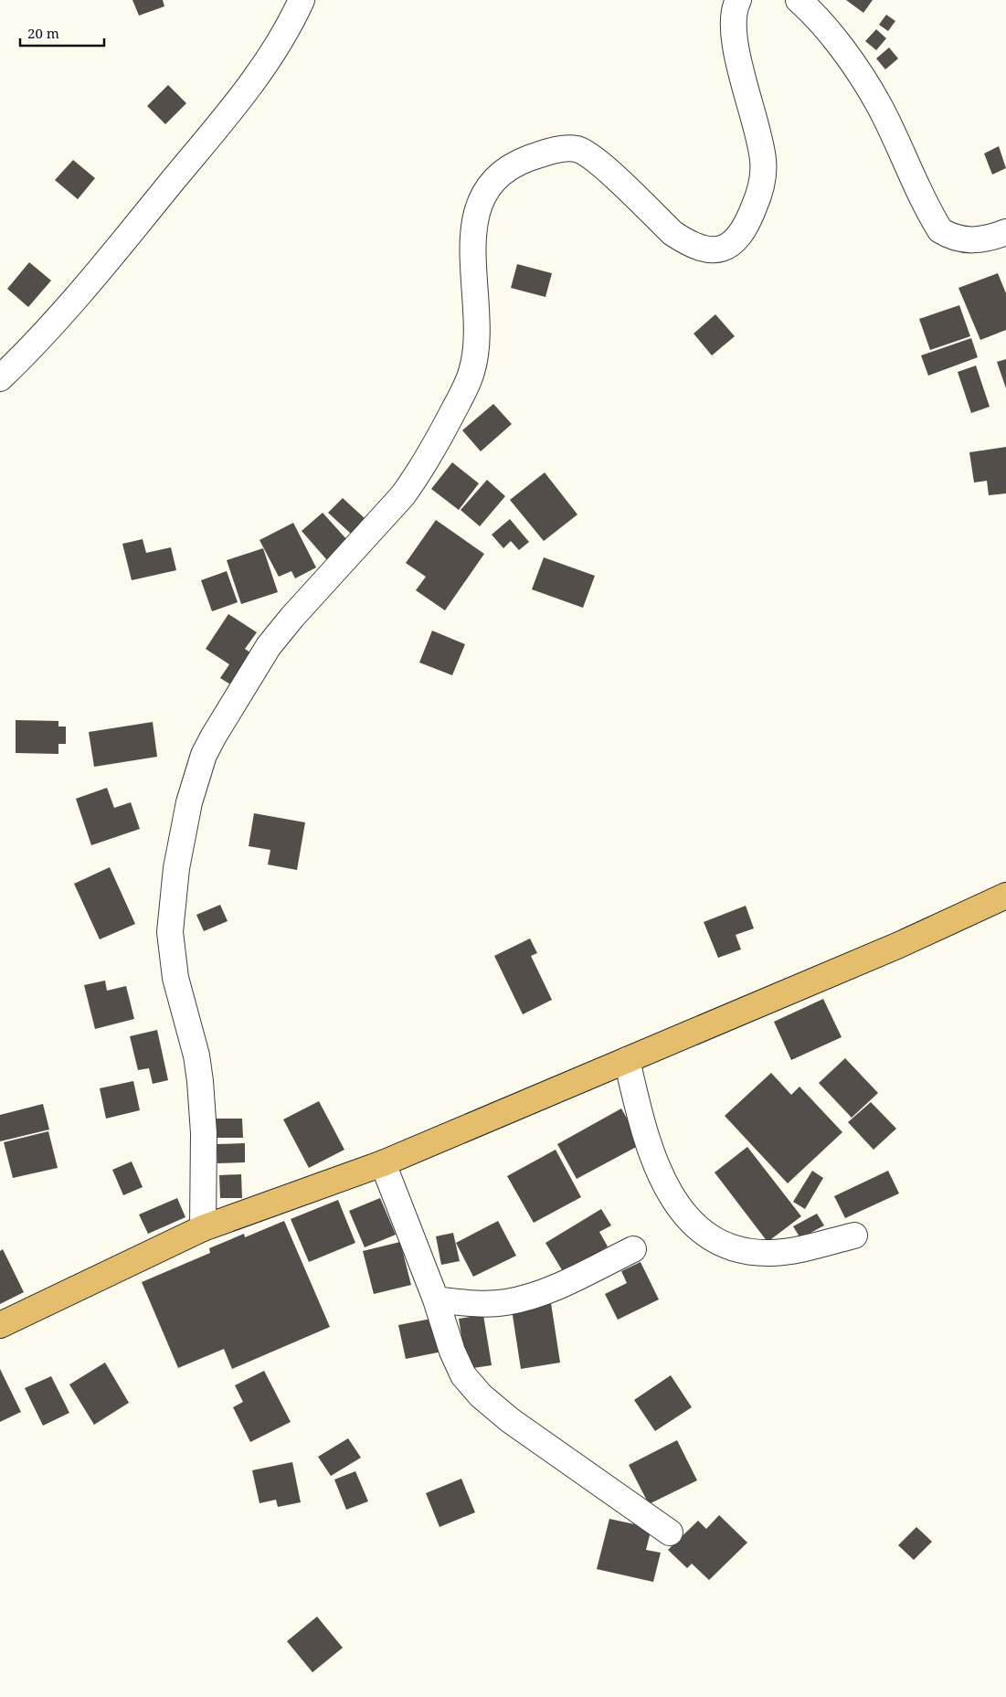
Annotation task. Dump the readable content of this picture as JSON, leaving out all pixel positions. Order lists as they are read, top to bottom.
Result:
{
  "scale_bar": "20 m"
}
